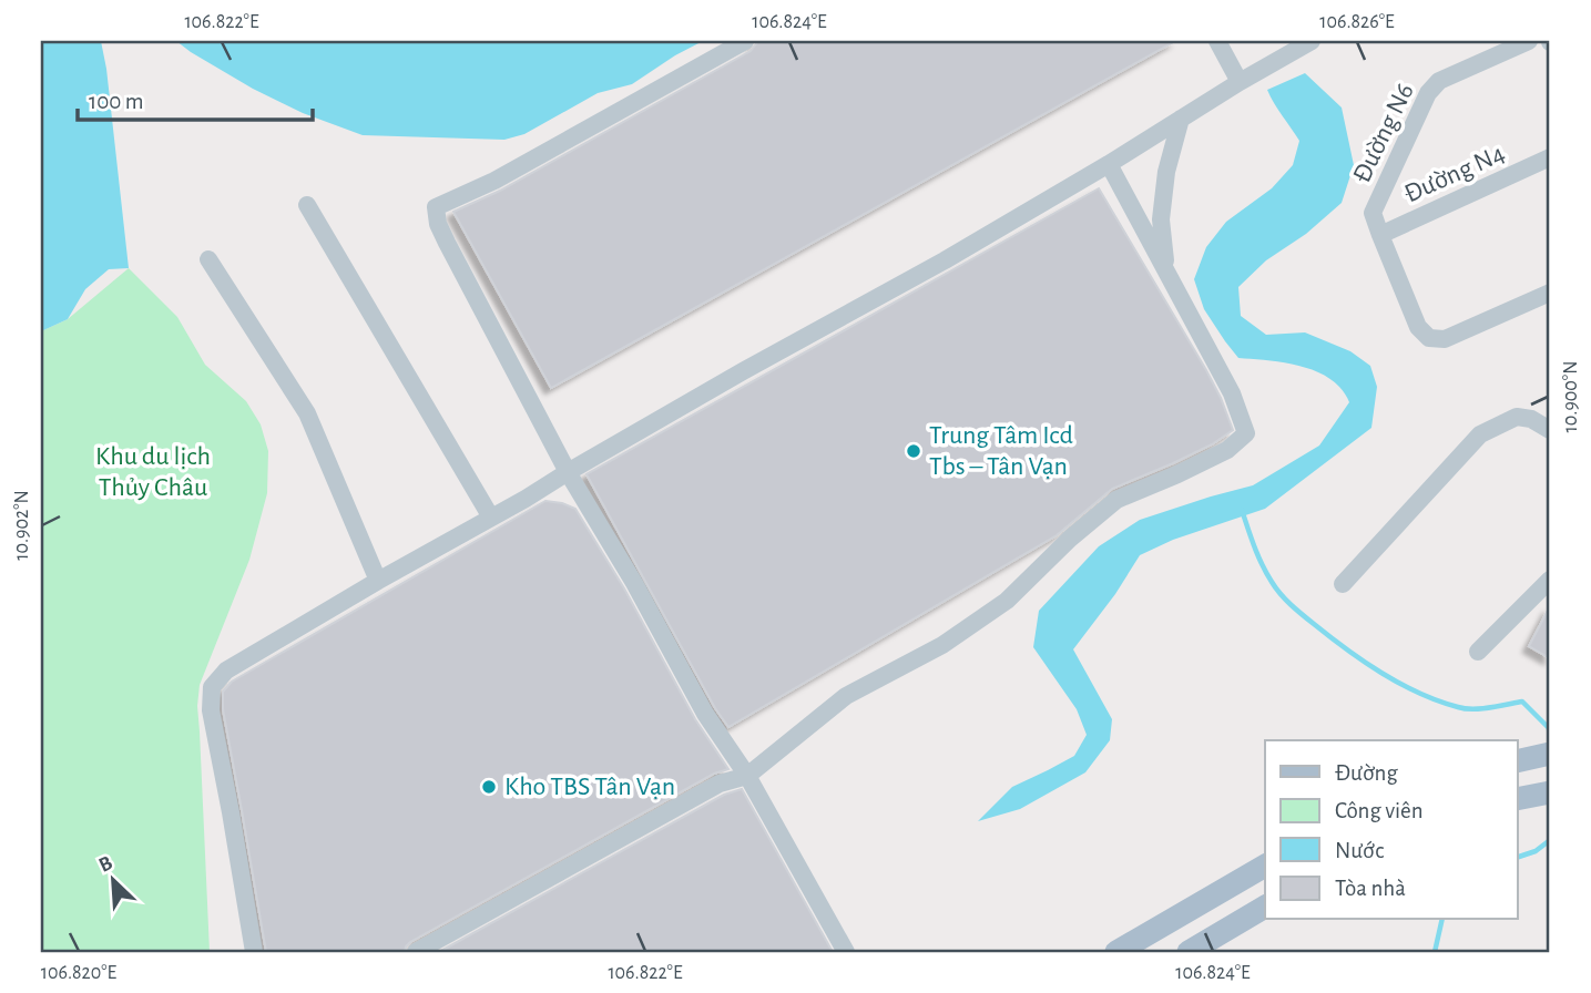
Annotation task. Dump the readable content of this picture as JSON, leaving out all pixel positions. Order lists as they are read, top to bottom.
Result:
{
  "streets": {
    "street": ["Đường N6", "Đường N4"]
  },
  "crossings": [
    ["Đường N6", "Đường N4"]
  ],
  "parks": ["Khu du lịch Thủy Châu"],
  "places": ["Trung Tâm Icd Tbs – Tân Vạn", "Kho TBS Tân Vạn"],
  "legend": [
    "Đường",
    "Công viên",
    "Nước",
    "Tòa nhà"
  ],
  "scale_bar": "100 m",
  "north": "top left",
  "coordinates": [
    "106.822°E",
    "106.824°E",
    "106.826°E",
    "10.900°N",
    "10.902°N",
    "106.820°E"
  ]
}
